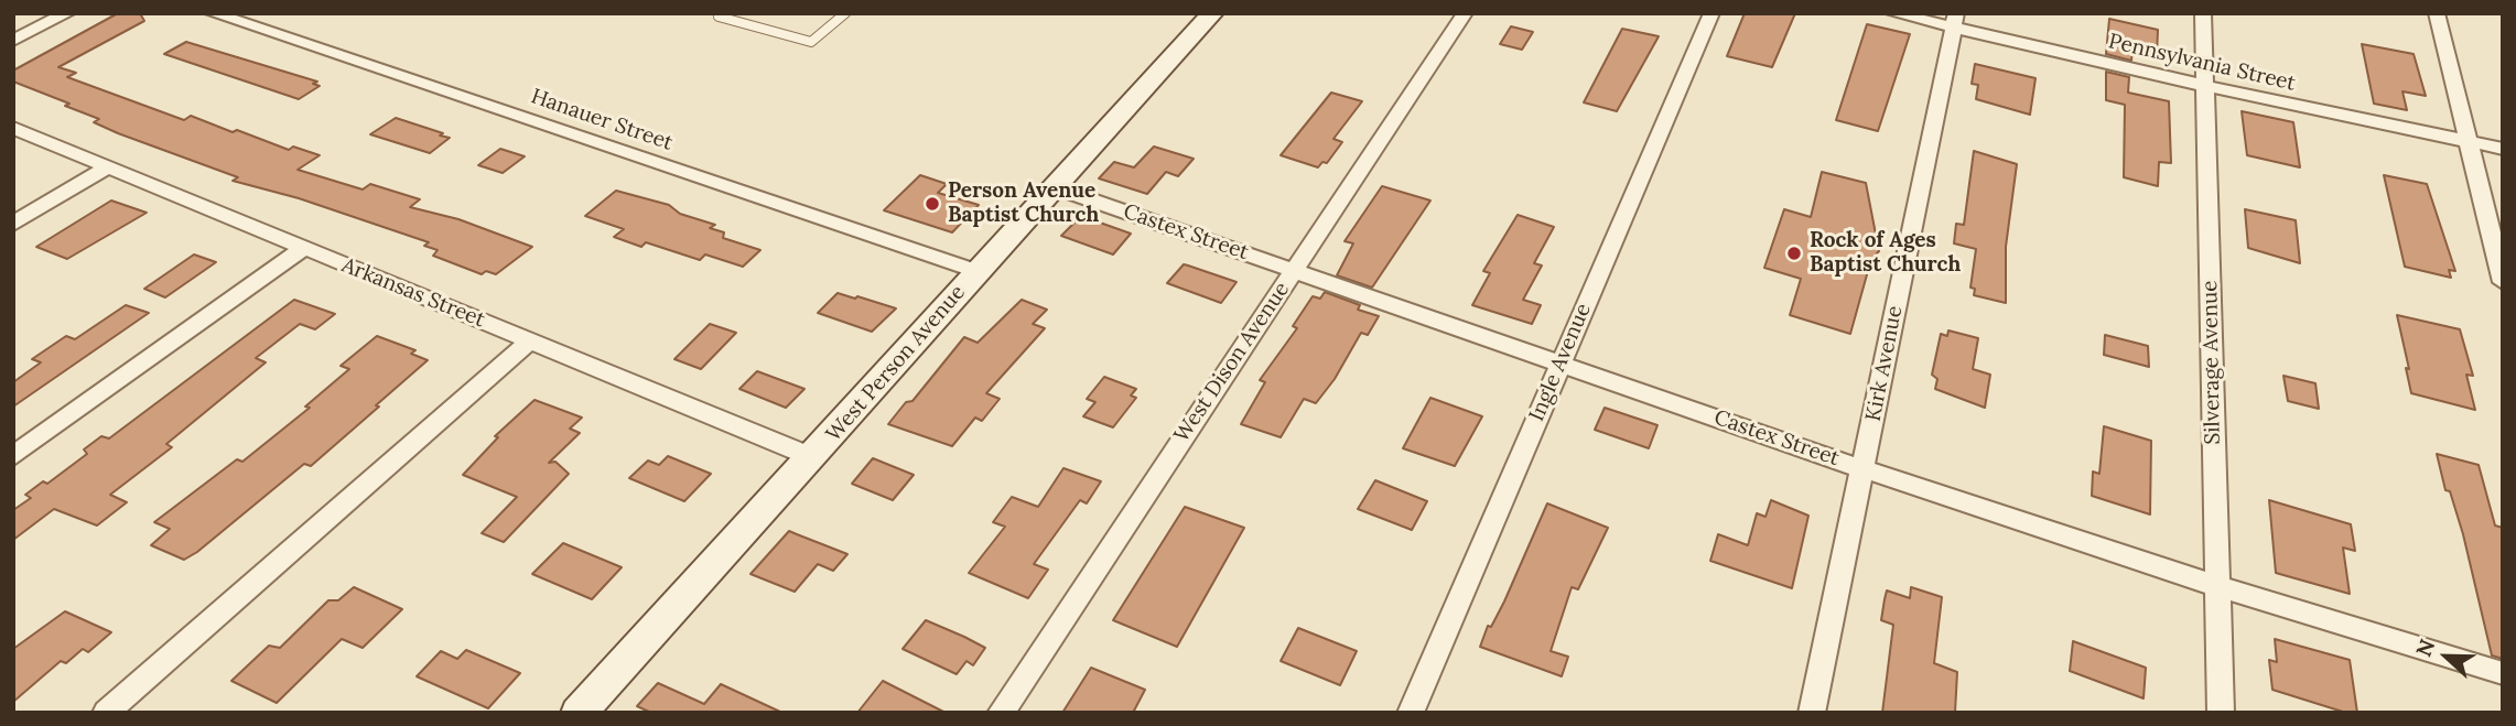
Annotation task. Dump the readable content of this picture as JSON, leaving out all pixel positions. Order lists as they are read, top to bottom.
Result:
{
  "streets": {
    "street": [
      "Pennsylvania Street",
      "Hanauer Street",
      "Castex Street",
      "Arkansas Street",
      "West Dison Avenue",
      "Ingle Avenue",
      "Silverage Avenue",
      "West Person Avenue",
      "Kirk Avenue"
    ]
  },
  "crossings": [
    ["Pennsylvania Street", "Silverage Avenue"],
    ["Pennsylvania Street", "Kirk Avenue"],
    ["Hanauer Street", "West Person Avenue"],
    ["Castex Street", "West Dison Avenue"],
    ["Castex Street", "Ingle Avenue"],
    ["Castex Street", "Silverage Avenue"],
    ["Castex Street", "West Person Avenue"],
    ["Castex Street", "Kirk Avenue"],
    ["Arkansas Street", "West Person Avenue"]
  ],
  "places": ["Person Avenue Baptist Church", "Rock of Ages Baptist Church"],
  "north": "left"
}
